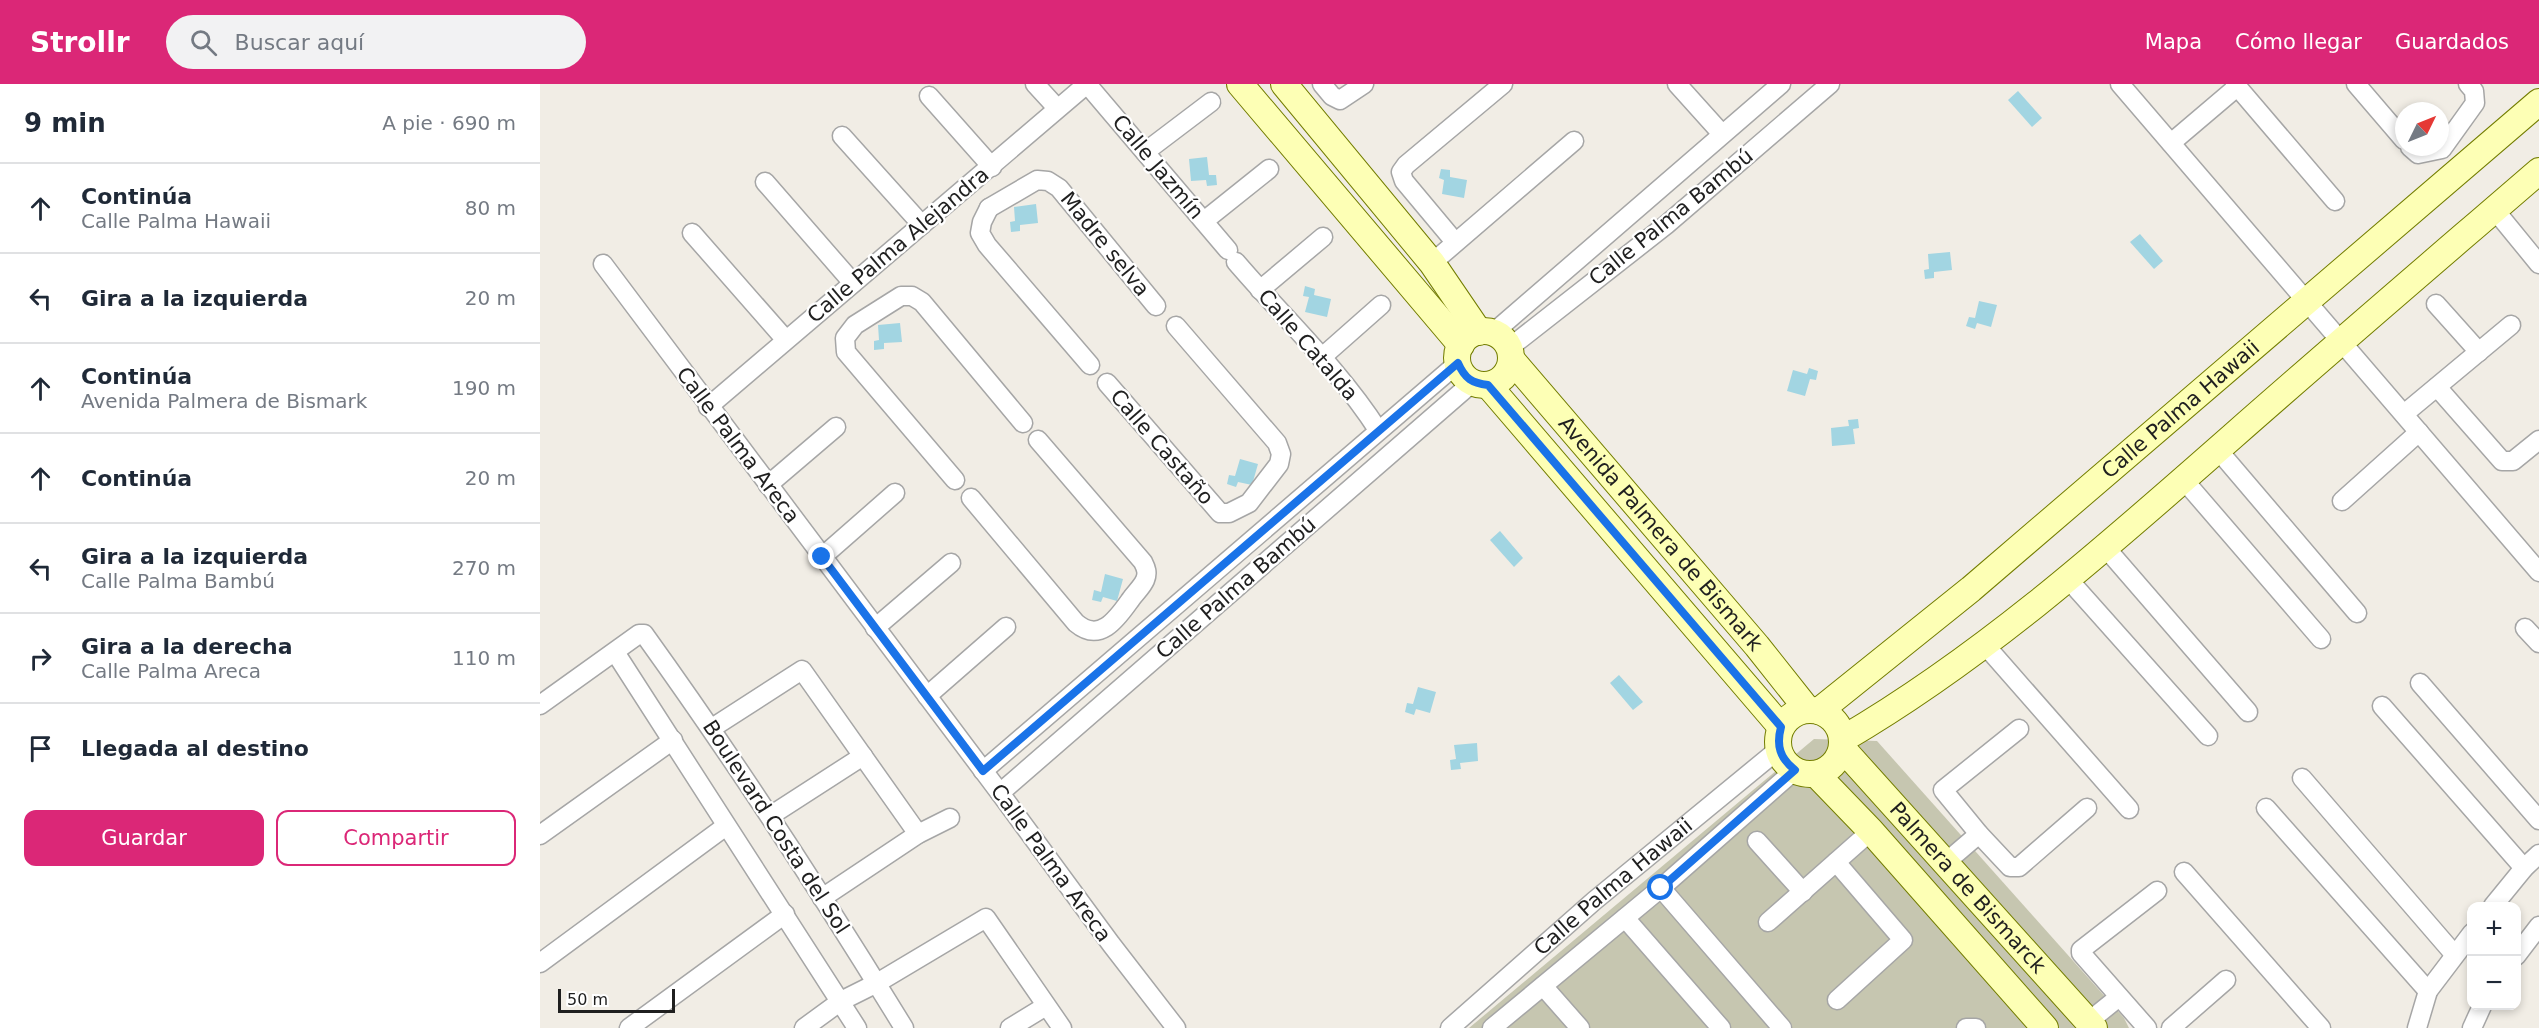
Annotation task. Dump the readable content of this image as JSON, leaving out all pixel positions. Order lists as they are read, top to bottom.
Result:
{
  "streets": {
    "street": [
      "Calle Jazmín",
      "Calle Palma Bambú",
      "Madre selva",
      "Calle Palma Alejandra",
      "Calle Catalda",
      "Calle Palma Hawaii",
      "Calle Palma Areca",
      "Calle Castaño",
      "Avenida Palmera de Bismark",
      "Boulevard Costa del Sol",
      "Palmera de Bismarck"
    ]
  },
  "crossings": [
    ["Calle Jazmín", "Calle Palma Alejandra"],
    ["Calle Jazmín", "Calle Catalda"],
    ["Calle Palma Bambú", "Calle Catalda"],
    ["Calle Palma Bambú", "Calle Palma Areca"],
    ["Calle Palma Bambú", "Avenida Palmera de Bismark"],
    ["Calle Palma Alejandra", "Calle Palma Areca"],
    ["Calle Palma Hawaii", "Avenida Palmera de Bismark"],
    ["Calle Palma Hawaii", "Palmera de Bismarck"],
    ["Avenida Palmera de Bismark", "Palmera de Bismarck"]
  ],
  "scale_bar": "50 m",
  "north": "top right",
  "page": {
    "header": "Strollr",
    "search": "Buscar aquí",
    "nav": ["Mapa", "Cómo llegar", "Guardados"],
    "heading": ["9 min", "A pie · 690 m"],
    "list": [
      ["Continúa", "Calle Palma Hawaii", "80 m"],
      ["Gira a la izquierda", "20 m"],
      ["Continúa", "Avenida Palmera de Bismark", "190 m"],
      ["Continúa", "20 m"],
      ["Gira a la izquierda", "Calle Palma Bambú", "270 m"],
      ["Gira a la derecha", "Calle Palma Areca", "110 m"],
      "Llegada al destino"
    ],
    "buttons": ["Guardar", "Compartir"],
    "map_buttons": ["+", "−"],
    "scale": "50 m"
  }
}
